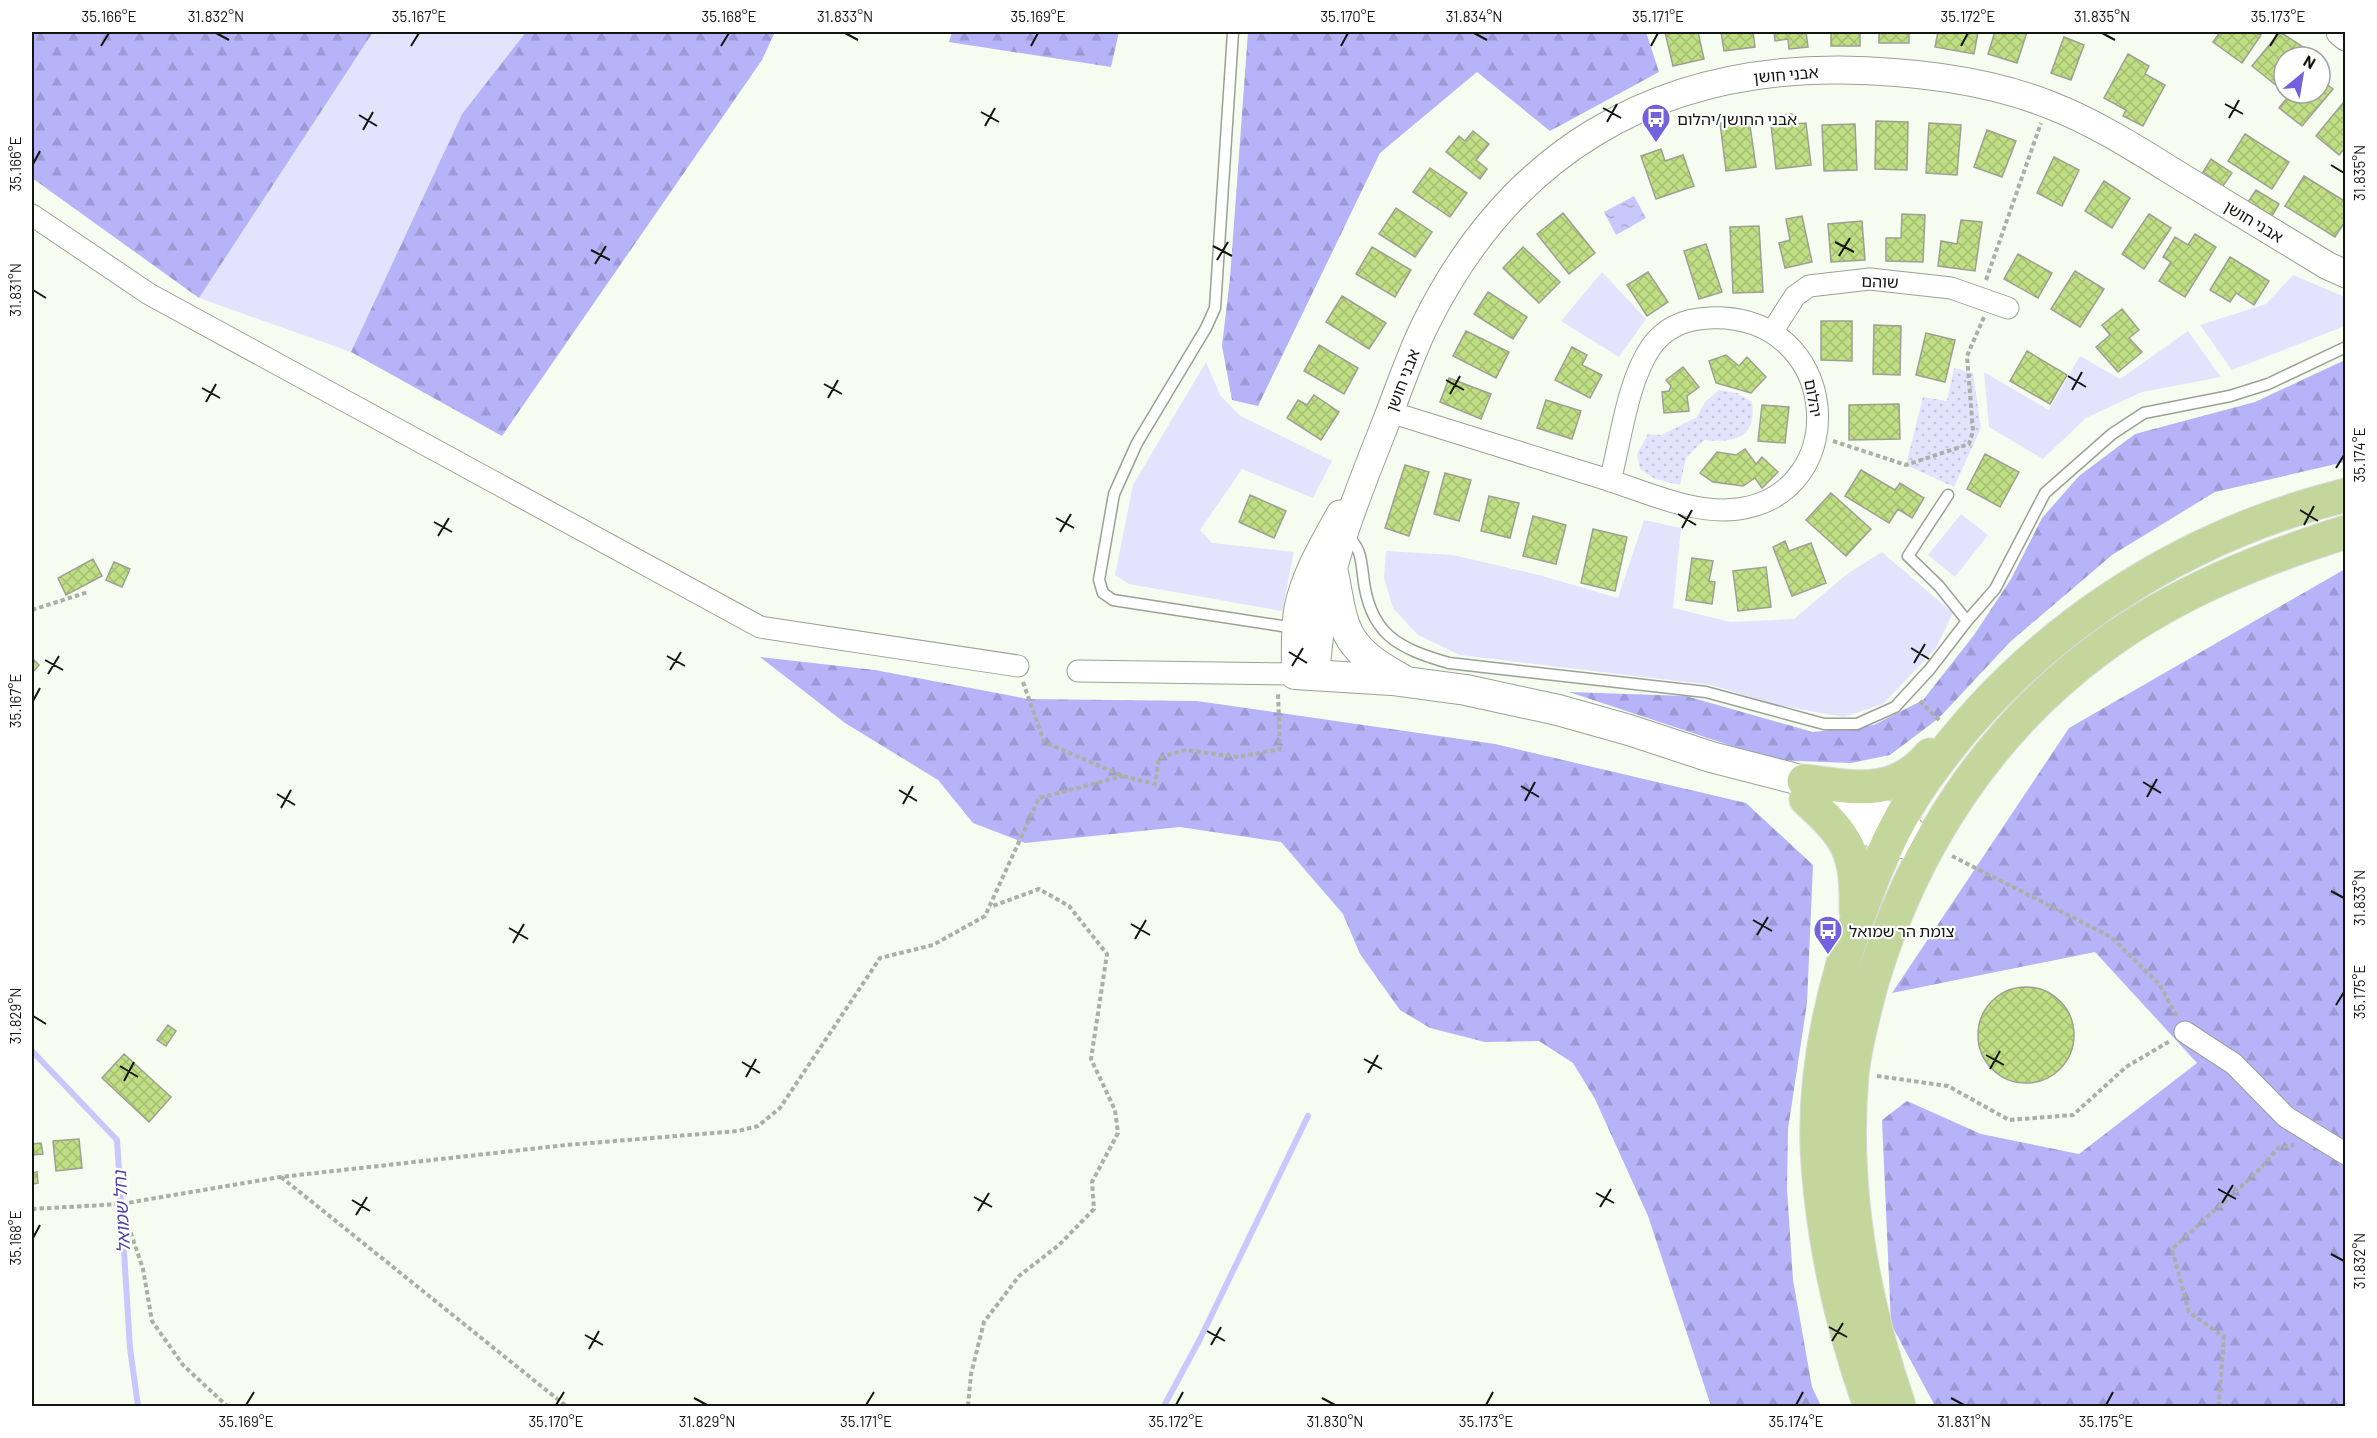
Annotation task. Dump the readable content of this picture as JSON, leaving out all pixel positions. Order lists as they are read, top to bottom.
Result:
{
  "streets": {
    "street": ["אבני חושן", "שוהם", "יהלום"]
  },
  "crossings": [
    ["אבני חושן", "יהלום"],
    ["שוהם", "יהלום"]
  ],
  "water": ["נחל שמואל"],
  "places": {
    "bus stop": ["אבני החושן/יהלום", "צומת הר שמואל"]
  },
  "north": "top right",
  "coordinates": [
    "35.166°E",
    "31.832°N",
    "35.167°E",
    "35.168°E",
    "31.833°N",
    "35.169°E",
    "35.170°E",
    "31.834°N",
    "35.171°E",
    "35.172°E",
    "31.835°N",
    "35.173°E",
    "31.831°N",
    "35.174°E",
    "35.175°E",
    "31.829°N",
    "31.830°N"
  ]
}
